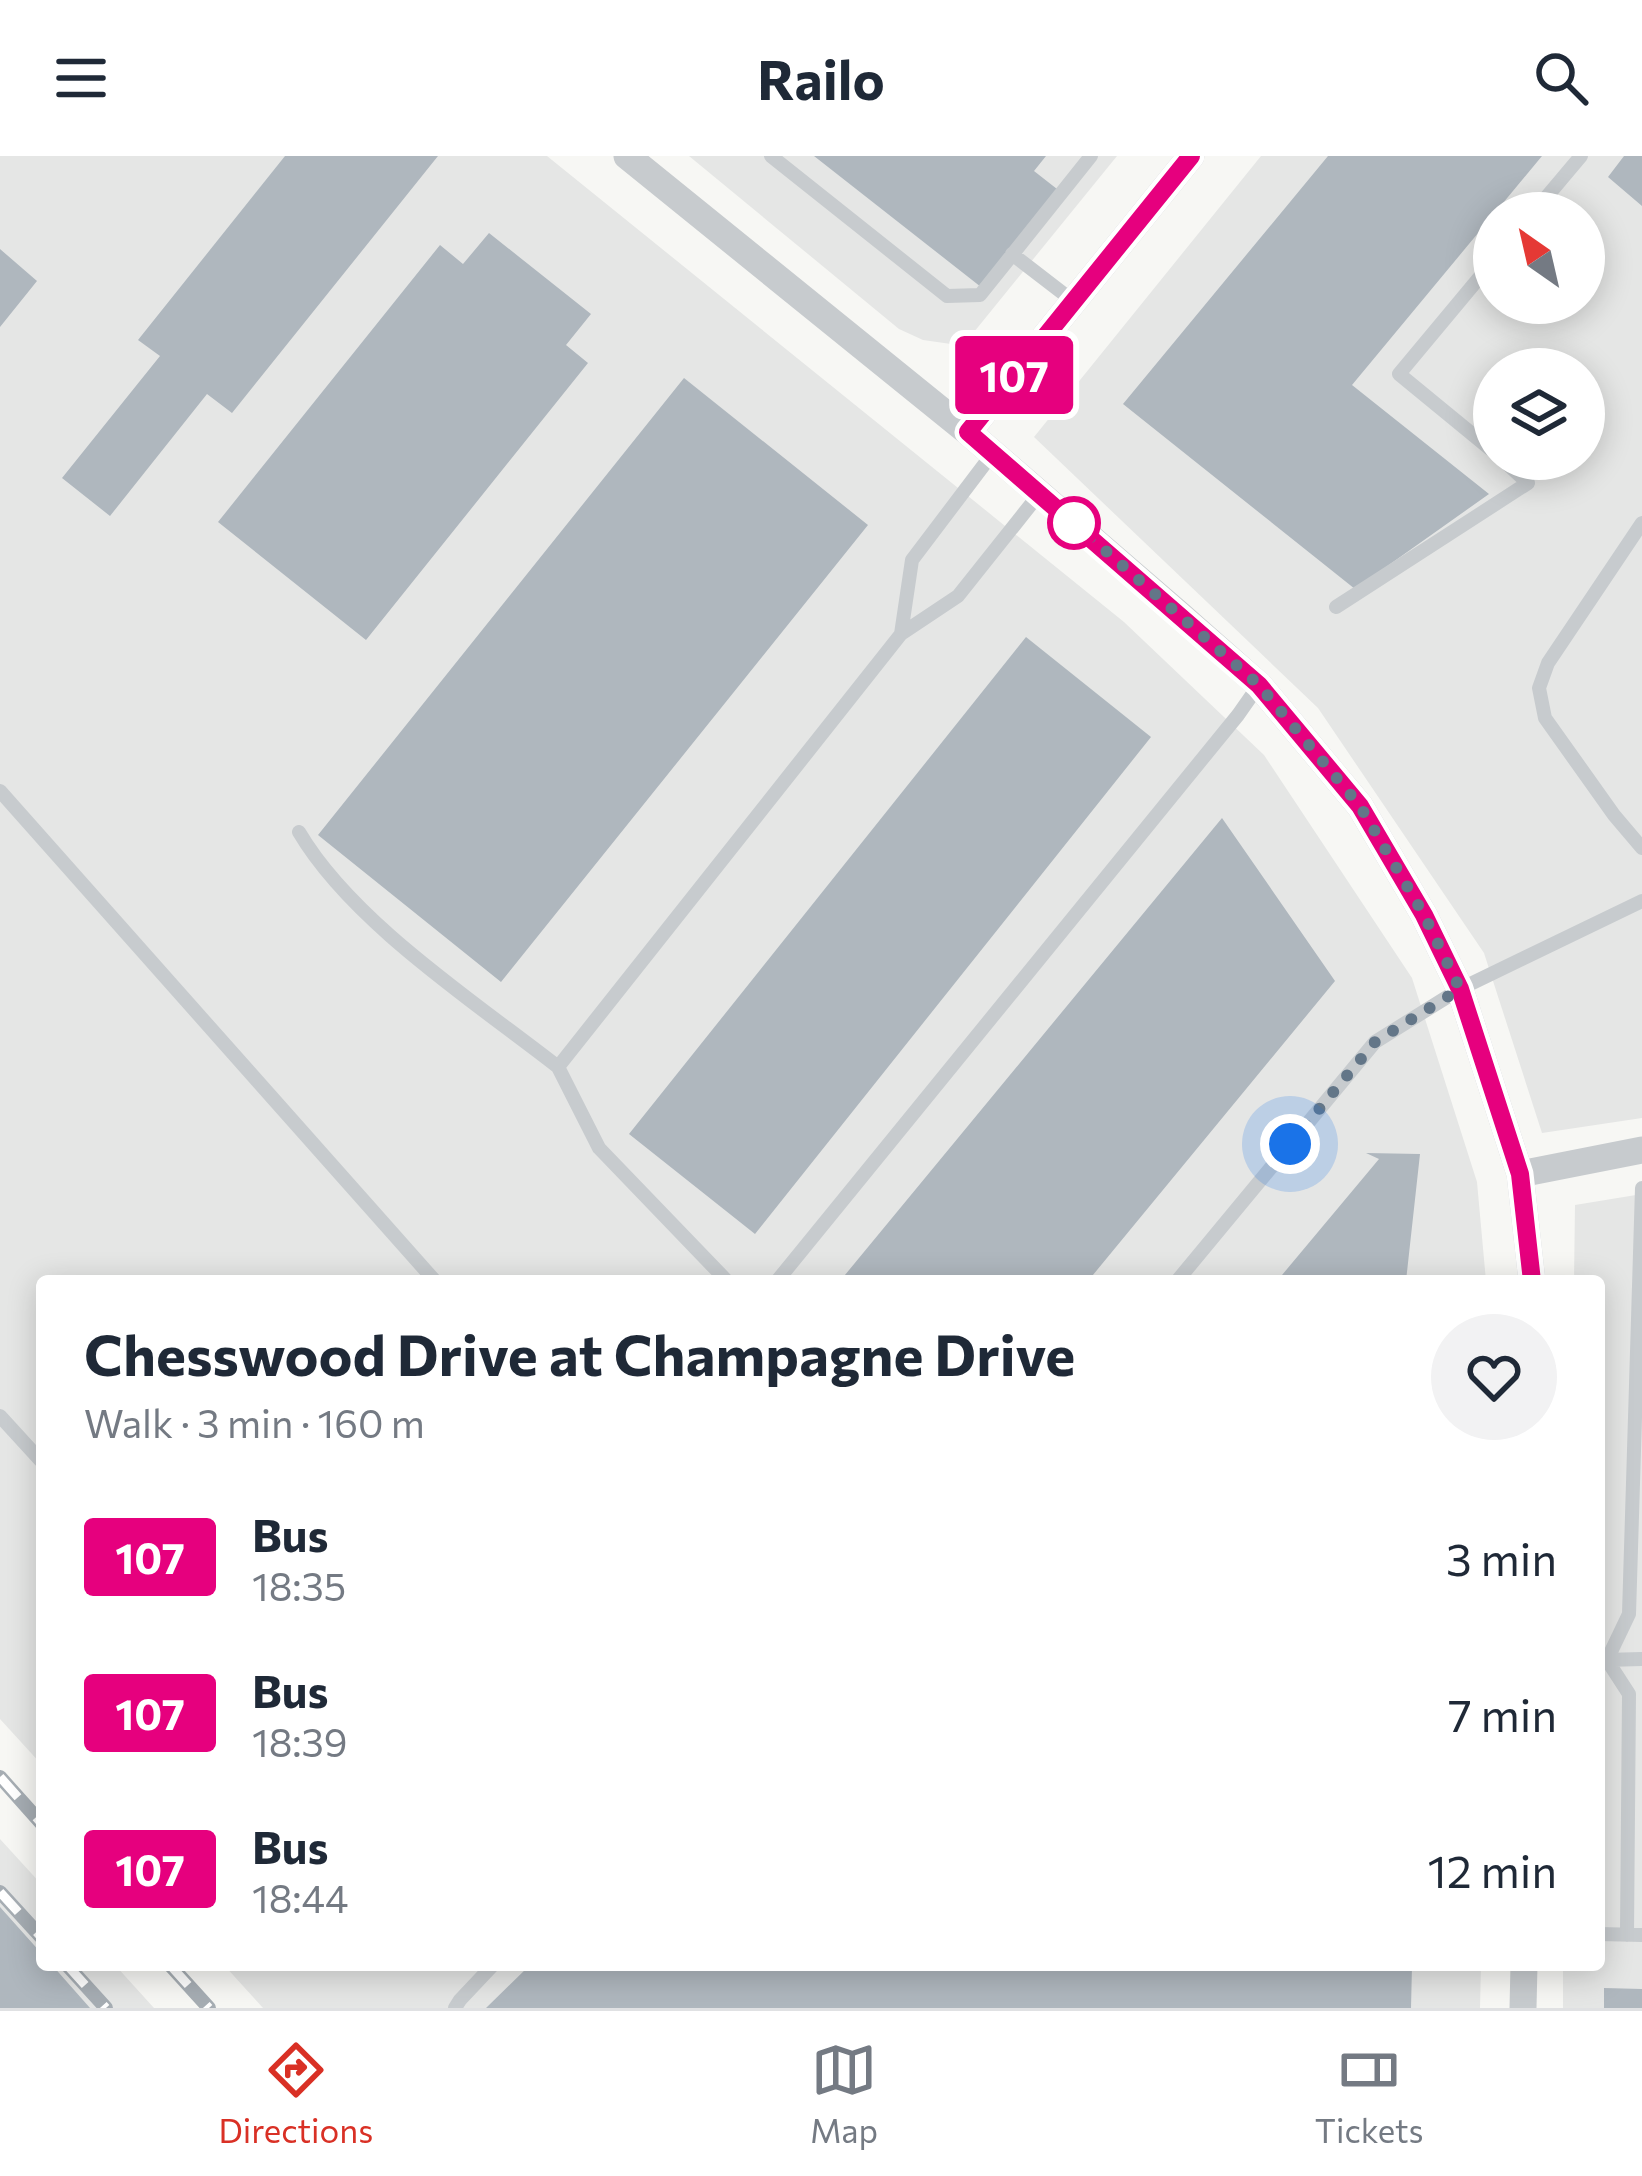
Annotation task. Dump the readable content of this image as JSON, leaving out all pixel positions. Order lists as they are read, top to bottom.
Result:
{
  "lines": ["bus line 107"],
  "north": "top left",
  "page": {
    "header": "Railo",
    "on_map": "107",
    "heading": ["Chesswood Drive at Champagne Drive", "Walk · 3 min · 160 m"],
    "list": [
      {
        "mark": "107",
        "name": "Bus",
        "note": "18:35",
        "value": "3 min"
      },
      {
        "mark": "107",
        "name": "Bus",
        "note": "18:39",
        "value": "7 min"
      },
      {
        "mark": "107",
        "name": "Bus",
        "note": "18:44",
        "value": "12 min"
      }
    ],
    "tabs": ["Directions", "Map", "Tickets"]
  }
}
